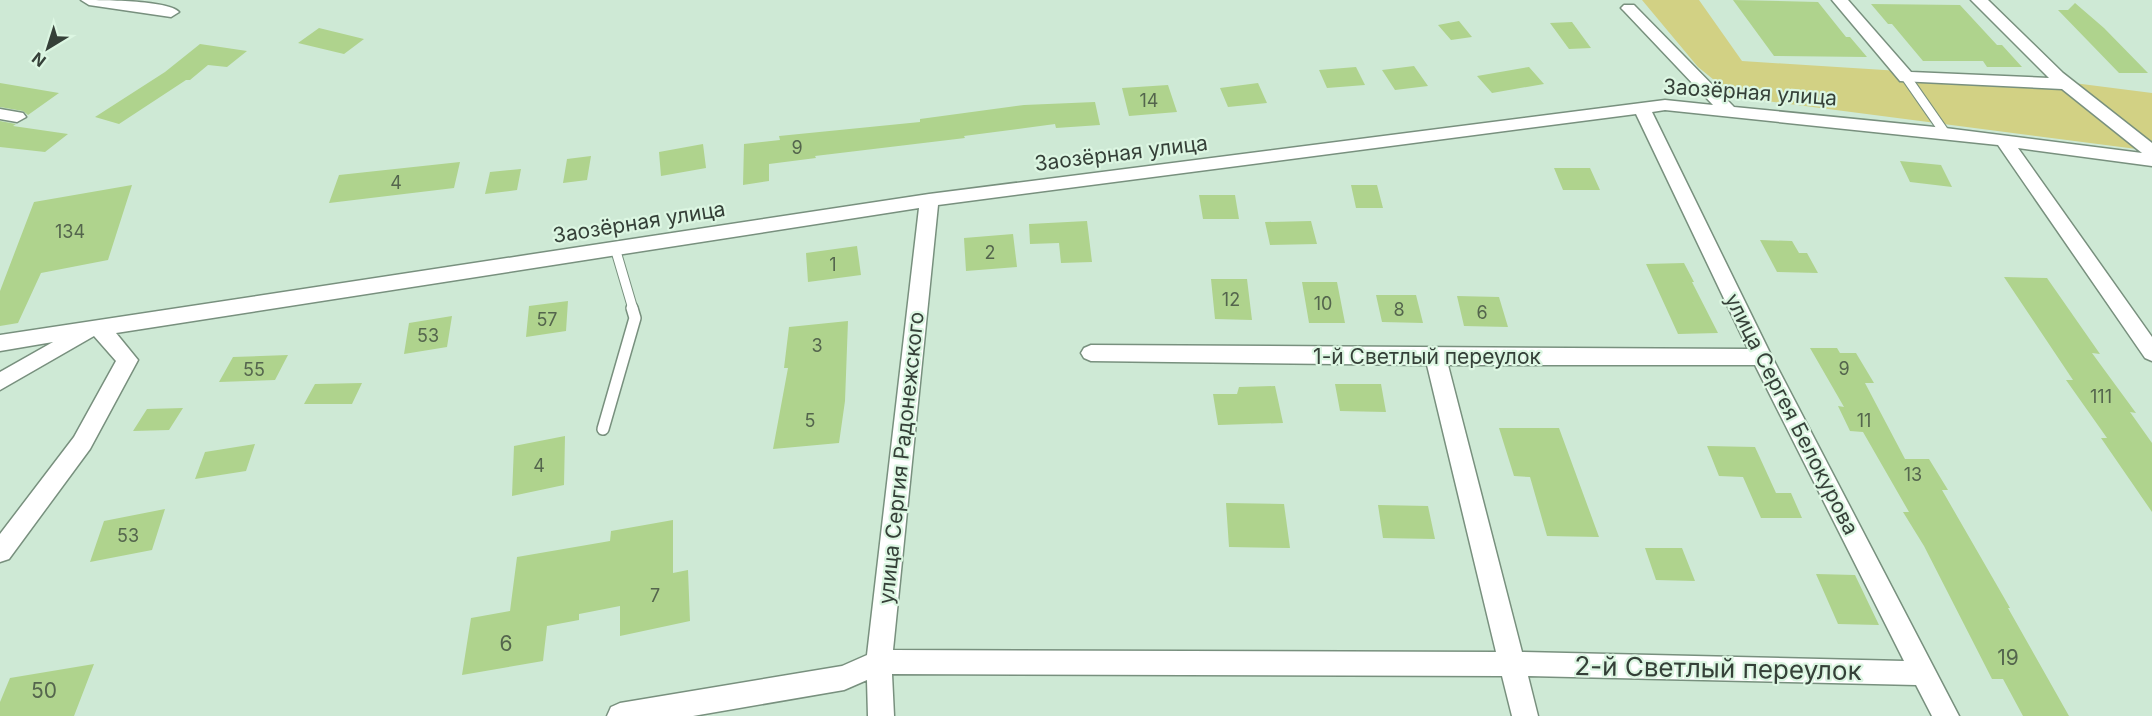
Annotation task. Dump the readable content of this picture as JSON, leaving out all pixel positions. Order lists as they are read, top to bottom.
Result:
{
  "streets": {
    "street": [
      "Заозёрная улица",
      "1-й Светлый переулок",
      "улица Сергея Белокурова",
      "улица Сергия Радонежского",
      "2-й Светлый переулок"
    ]
  },
  "crossings": [
    ["Заозёрная улица", "улица Сергея Белокурова"],
    ["Заозёрная улица", "улица Сергия Радонежского"],
    ["1-й Светлый переулок", "улица Сергея Белокурова"],
    ["улица Сергея Белокурова", "2-й Светлый переулок"],
    ["улица Сергия Радонежского", "2-й Светлый переулок"]
  ],
  "house_numbers": [
    "14",
    "9",
    "4",
    "134",
    "2",
    "1",
    "12",
    "10",
    "8",
    "6",
    "57",
    "53",
    "3",
    "9",
    "55",
    "111",
    "5",
    "11",
    "4",
    "13",
    "53",
    "7",
    "6",
    "19",
    "50"
  ],
  "north": "bottom left"
}
